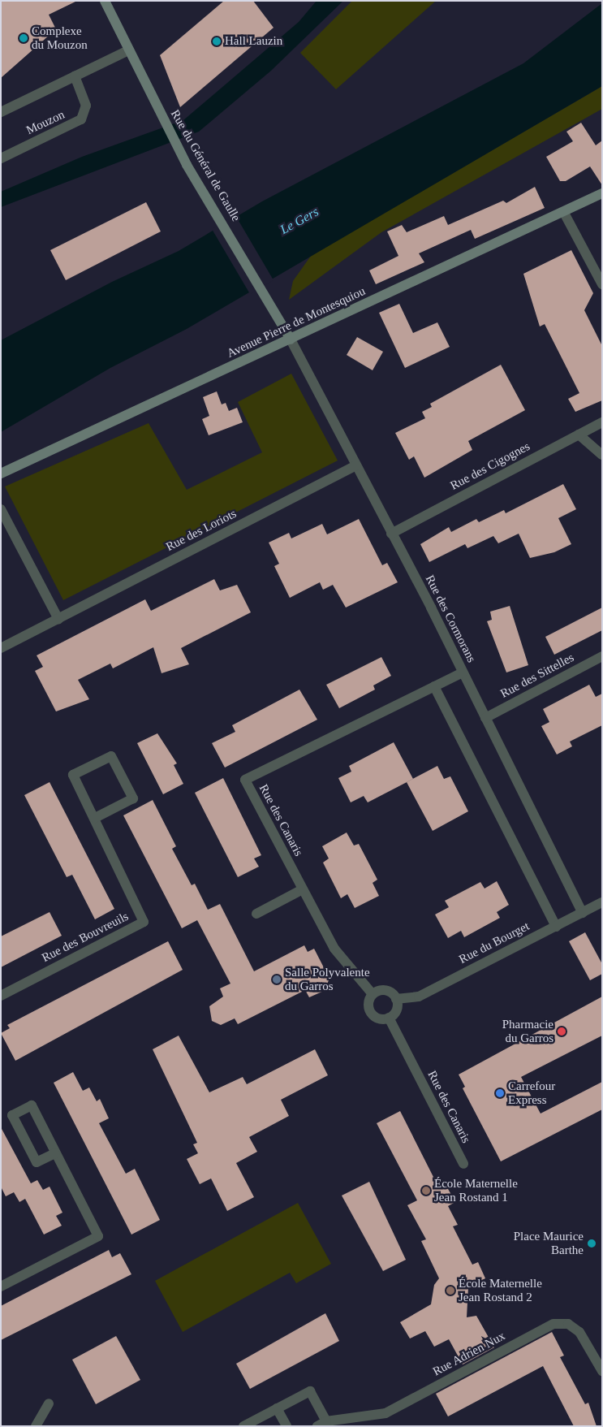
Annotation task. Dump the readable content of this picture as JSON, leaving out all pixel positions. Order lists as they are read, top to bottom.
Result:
{
  "streets": {
    "street": [
      "Mouzon",
      "Rue du Général de Gaulle",
      "Avenue Pierre de Montesquiou",
      "Rue des Cigognes",
      "Rue des Loriots",
      "Rue des Cormorans",
      "Rue des Sittelles",
      "Rue des Canaris",
      "Rue des Bouvreuils",
      "Rue du Bourget",
      "Rue Adrien Nux"
    ]
  },
  "crossings": [
    ["Rue du Général de Gaulle", "Avenue Pierre de Montesquiou"],
    ["Rue du Général de Gaulle", "Rue des Cormorans"],
    ["Avenue Pierre de Montesquiou", "Rue des Cormorans"],
    ["Rue des Cigognes", "Rue des Cormorans"],
    ["Rue des Loriots", "Rue des Cormorans"],
    ["Rue des Cormorans", "Rue des Sittelles"],
    ["Rue des Cormorans", "Rue des Canaris"],
    ["Rue des Cormorans", "Rue du Bourget"],
    ["Rue des Canaris", "Rue du Bourget"]
  ],
  "water": ["Le Gers"],
  "places": [
    "Complexe du Mouzon",
    "Hall Lauzin",
    "Salle Polyvalente du Garros",
    "Pharmacie du Garros",
    "Carrefour Express",
    "École Maternelle Jean Rostand 1",
    "Place Maurice Barthe",
    "École Maternelle Jean Rostand 2"
  ]
}
